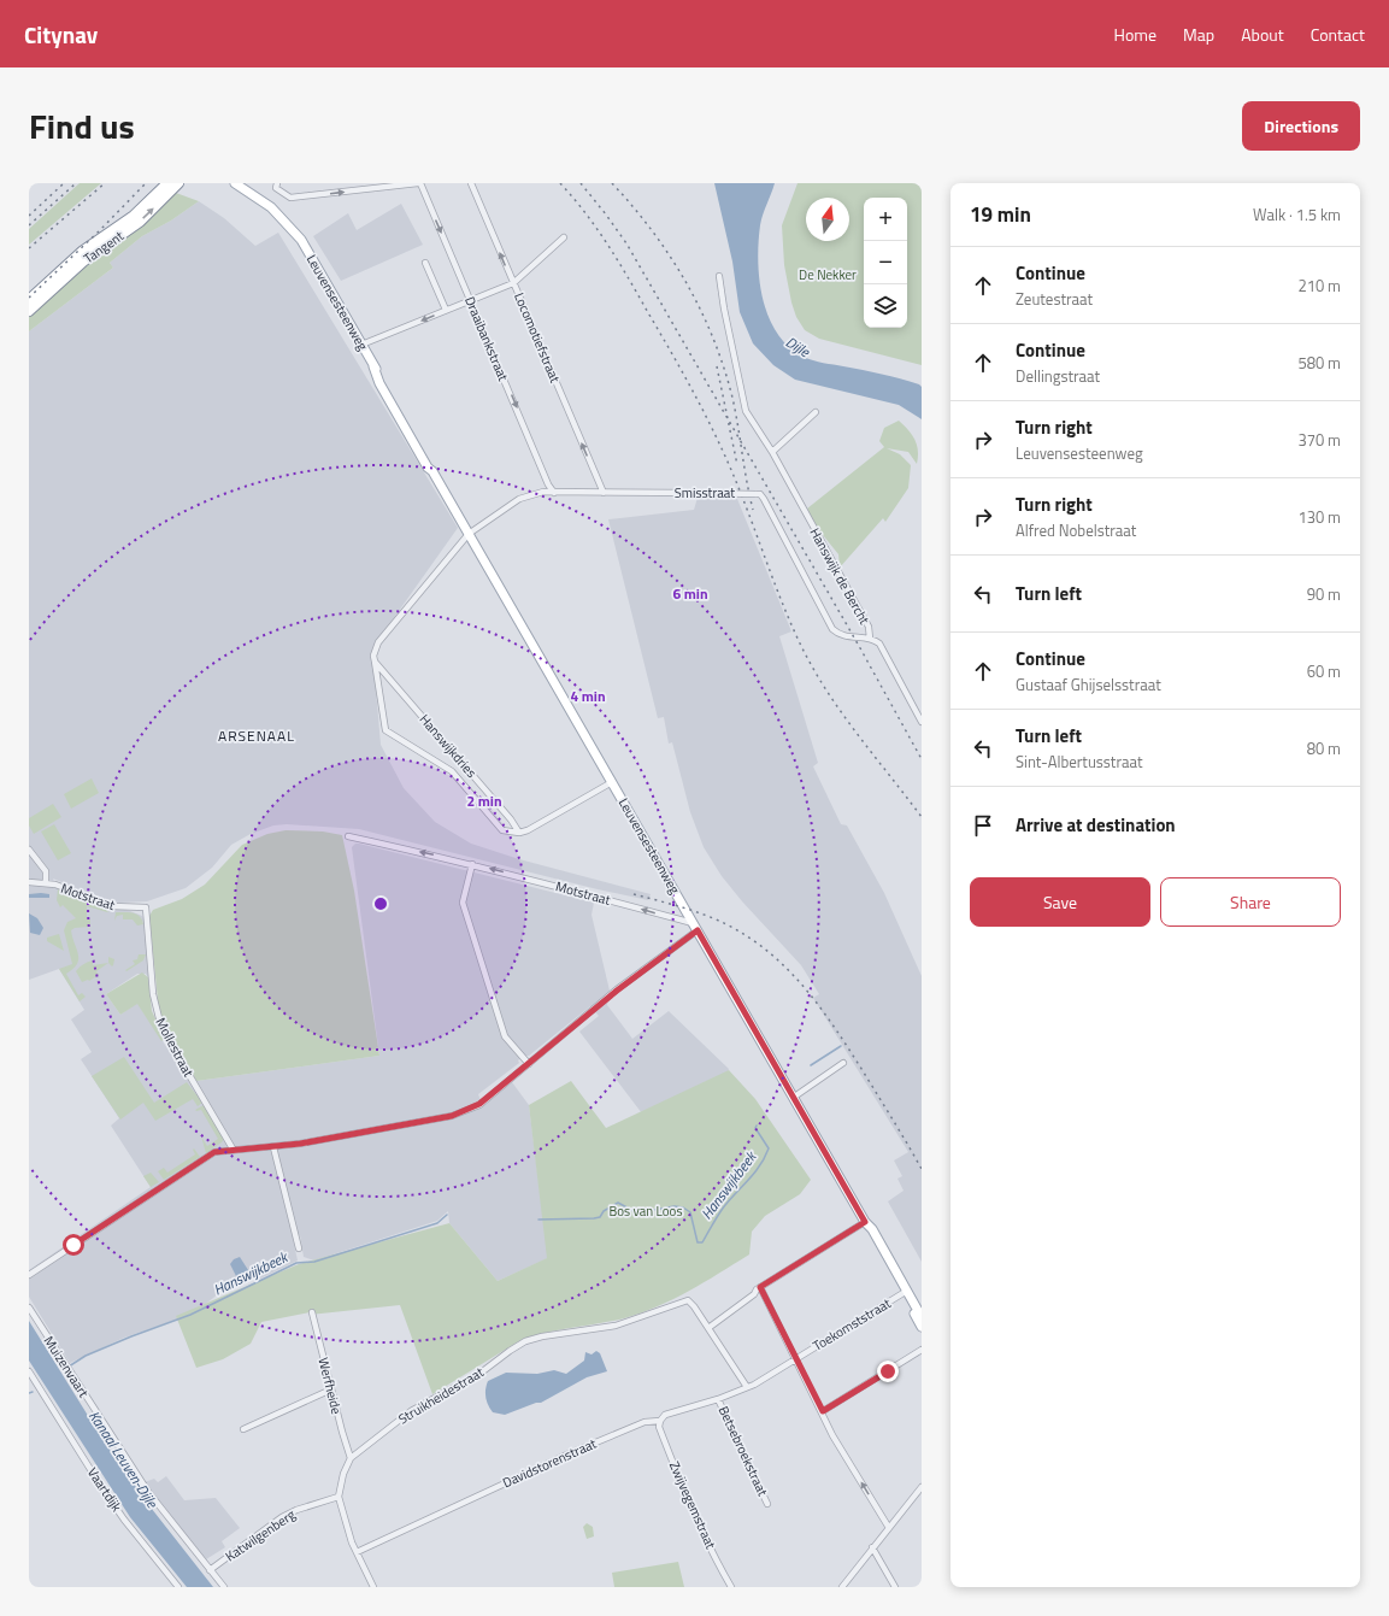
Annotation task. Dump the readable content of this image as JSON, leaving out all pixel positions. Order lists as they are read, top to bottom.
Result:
{
  "streets": {
    "highway": ["Tangent"],
    "main road": ["Leuvensesteenweg"],
    "street": [
      "Locomotiefstraat",
      "Draaibankstraat",
      "Smisstraat",
      "Hanswijk de Bercht",
      "Hanswijkdries",
      "Motstraat",
      "Mollestraat",
      "Toekomststraat",
      "Muizenvaart",
      "Werfheide",
      "Struikheidestraat",
      "Betsebroekstraat",
      "Davidstorenstraat",
      "Vaartdijk",
      "Zwijvegemstraat",
      "Katwilgenberg"
    ]
  },
  "crossings": [
    ["Leuvensesteenweg", "Smisstraat"],
    ["Leuvensesteenweg", "Hanswijkdries"],
    ["Leuvensesteenweg", "Motstraat"],
    ["Leuvensesteenweg", "Toekomststraat"],
    ["Locomotiefstraat", "Smisstraat"],
    ["Draaibankstraat", "Smisstraat"],
    ["Smisstraat", "Hanswijk de Bercht"],
    ["Smisstraat", "Hanswijkdries"],
    ["Motstraat", "Mollestraat"],
    ["Toekomststraat", "Davidstorenstraat"],
    ["Muizenvaart", "Katwilgenberg"],
    ["Werfheide", "Struikheidestraat"],
    ["Betsebroekstraat", "Davidstorenstraat"],
    ["Davidstorenstraat", "Zwijvegemstraat"]
  ],
  "one_way": ["Locomotiefstraat", "Draaibankstraat", "Motstraat"],
  "districts": ["ARSENAAL"],
  "water": ["Dijle", "Hanswijkbeek", "Kanaal Leuven-Dijle"],
  "parks": ["De Nekker", "Bos van Loos"],
  "north": "top",
  "page": {
    "header": "Citynav",
    "nav": [
      "Home",
      "Map",
      "About",
      "Contact"
    ],
    "title": "Find us",
    "buttons": [
      "Directions",
      ["Save", "Share"]
    ],
    "heading": ["19 min", "Walk · 1.5 km"],
    "map_buttons": ["+", "−"],
    "list": [
      ["Continue", "Zeutestraat", "210 m"],
      ["Continue", "Dellingstraat", "580 m"],
      ["Turn right", "Leuvensesteenweg", "370 m"],
      ["Turn right", "Alfred Nobelstraat", "130 m"],
      ["Turn left", "90 m"],
      ["Continue", "Gustaaf Ghijselsstraat", "60 m"],
      ["Turn left", "Sint-Albertusstraat", "80 m"],
      "Arrive at destination"
    ]
  },
  "rings": ["6 min", "4 min", "2 min"]
}
